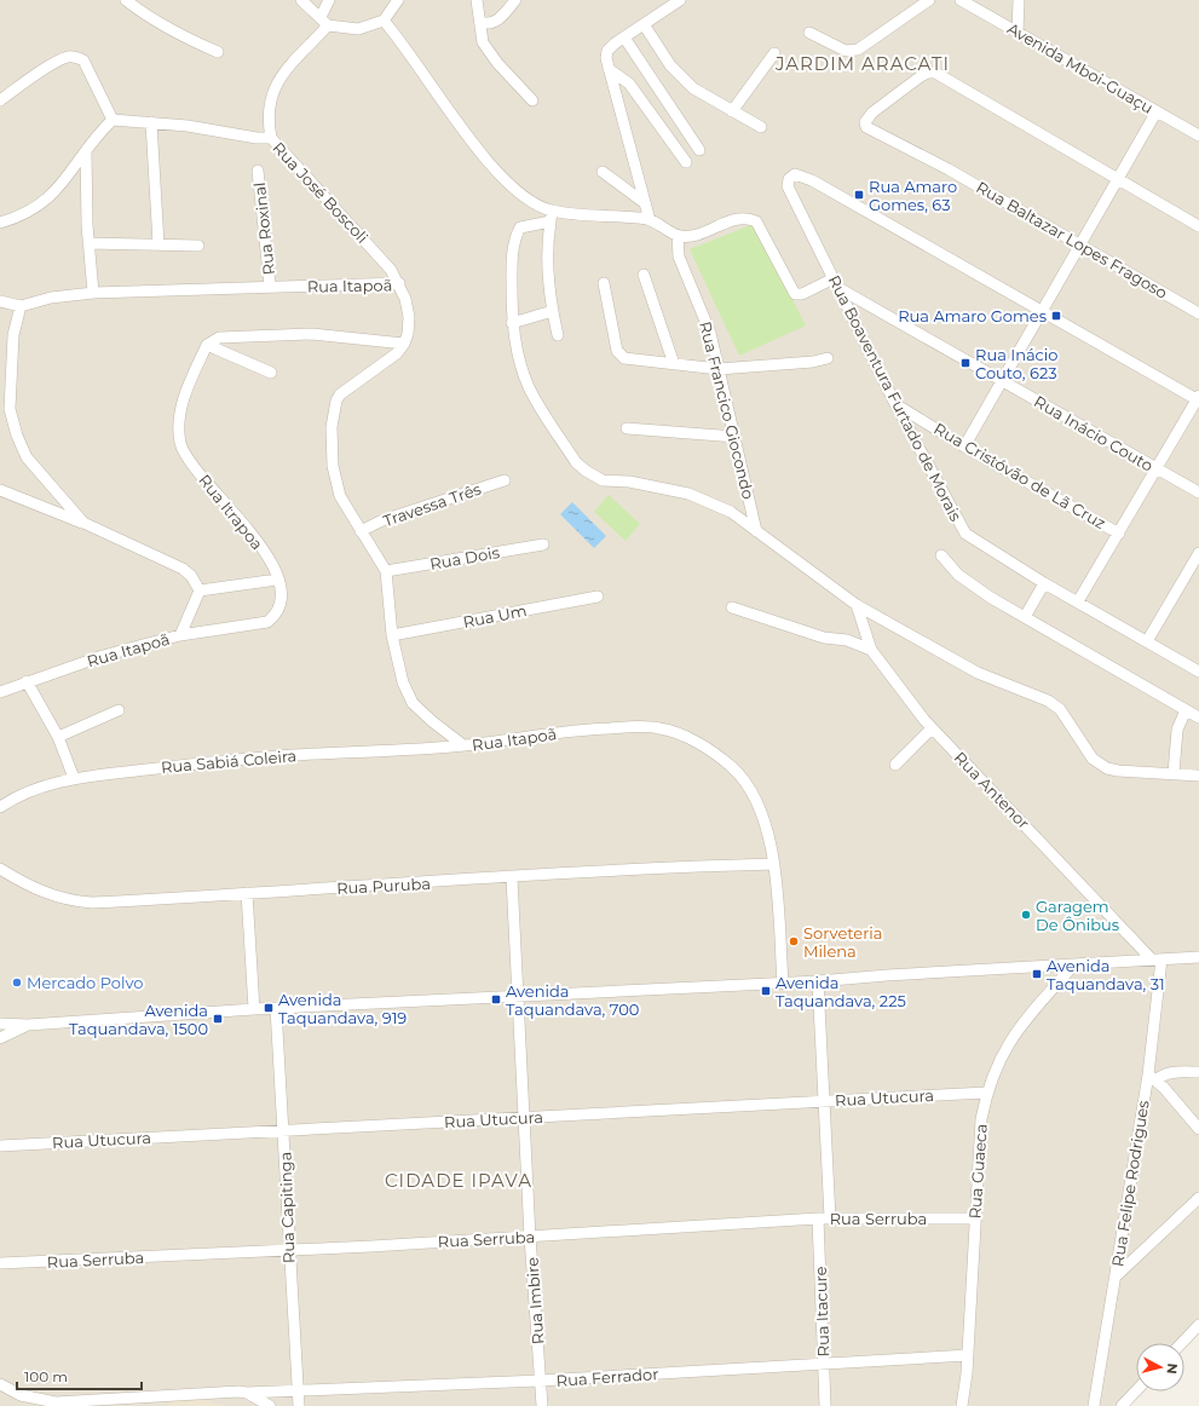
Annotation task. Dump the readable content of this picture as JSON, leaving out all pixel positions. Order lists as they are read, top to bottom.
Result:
{
  "streets": {
    "street": [
      "Avenida Mboi-Guaçu",
      "Rua José Boscoli",
      "Rua Roxinal",
      "Rua Baltazar Lopes Fragoso",
      "Rua Itapoã",
      "Rua Boaventura Furtado de Morais",
      "Rua Francico Giocondo",
      "Rua Inácio Couto",
      "Rua Cristóvão de Lã Cruz",
      "Travessa Três",
      "Rua Itrapoa",
      "Rua Dois",
      "Rua Um",
      "Rua Sabiá Coleira",
      "Rua Antenor",
      "Rua Puruba",
      "Rua Utucura",
      "Rua Guaeca",
      "Rua Felipe Rodrigues",
      "Rua Capitinga",
      "Rua Serruba",
      "Rua Imbire",
      "Rua Itacure",
      "Rua Ferrador"
    ]
  },
  "crossings": [
    ["Rua José Boscoli", "Rua Itapoã"],
    ["Rua Roxinal", "Rua Itapoã"],
    ["Rua Itapoã", "Travessa Três"],
    ["Rua Itapoã", "Rua Itrapoa"],
    ["Rua Itapoã", "Rua Dois"],
    ["Rua Itapoã", "Rua Um"],
    ["Rua Itapoã", "Rua Sabiá Coleira"],
    ["Rua Itapoã", "Rua Puruba"],
    ["Rua Boaventura Furtado de Morais", "Rua Inácio Couto"],
    ["Rua Boaventura Furtado de Morais", "Rua Cristóvão de Lã Cruz"],
    ["Rua Antenor", "Rua Felipe Rodrigues"],
    ["Rua Puruba", "Rua Imbire"],
    ["Rua Utucura", "Rua Guaeca"],
    ["Rua Utucura", "Rua Capitinga"],
    ["Rua Utucura", "Rua Imbire"],
    ["Rua Guaeca", "Rua Serruba"],
    ["Rua Guaeca", "Rua Ferrador"],
    ["Rua Capitinga", "Rua Serruba"],
    ["Rua Capitinga", "Rua Ferrador"],
    ["Rua Serruba", "Rua Imbire"],
    ["Rua Serruba", "Rua Itacure"],
    ["Rua Imbire", "Rua Ferrador"],
    ["Rua Itacure", "Rua Ferrador"]
  ],
  "districts": ["JARDIM ARACATI", "CIDADE IPAVA"],
  "places": {
    "transit": [
      "Rua Amaro Gomes, 63",
      "Rua Amaro Gomes",
      "Rua Inácio Couto, 623",
      "Avenida Taquandava, 31",
      "Avenida Taquandava, 225",
      "Avenida Taquandava, 700",
      "Avenida Taquandava, 919",
      "Avenida Taquandava, 1500"
    ],
    "other": ["Garagem De Ônibus", "Sorveteria Milena", "Mercado Polvo"]
  },
  "scale_bar": "100 m",
  "north": "right"
}
